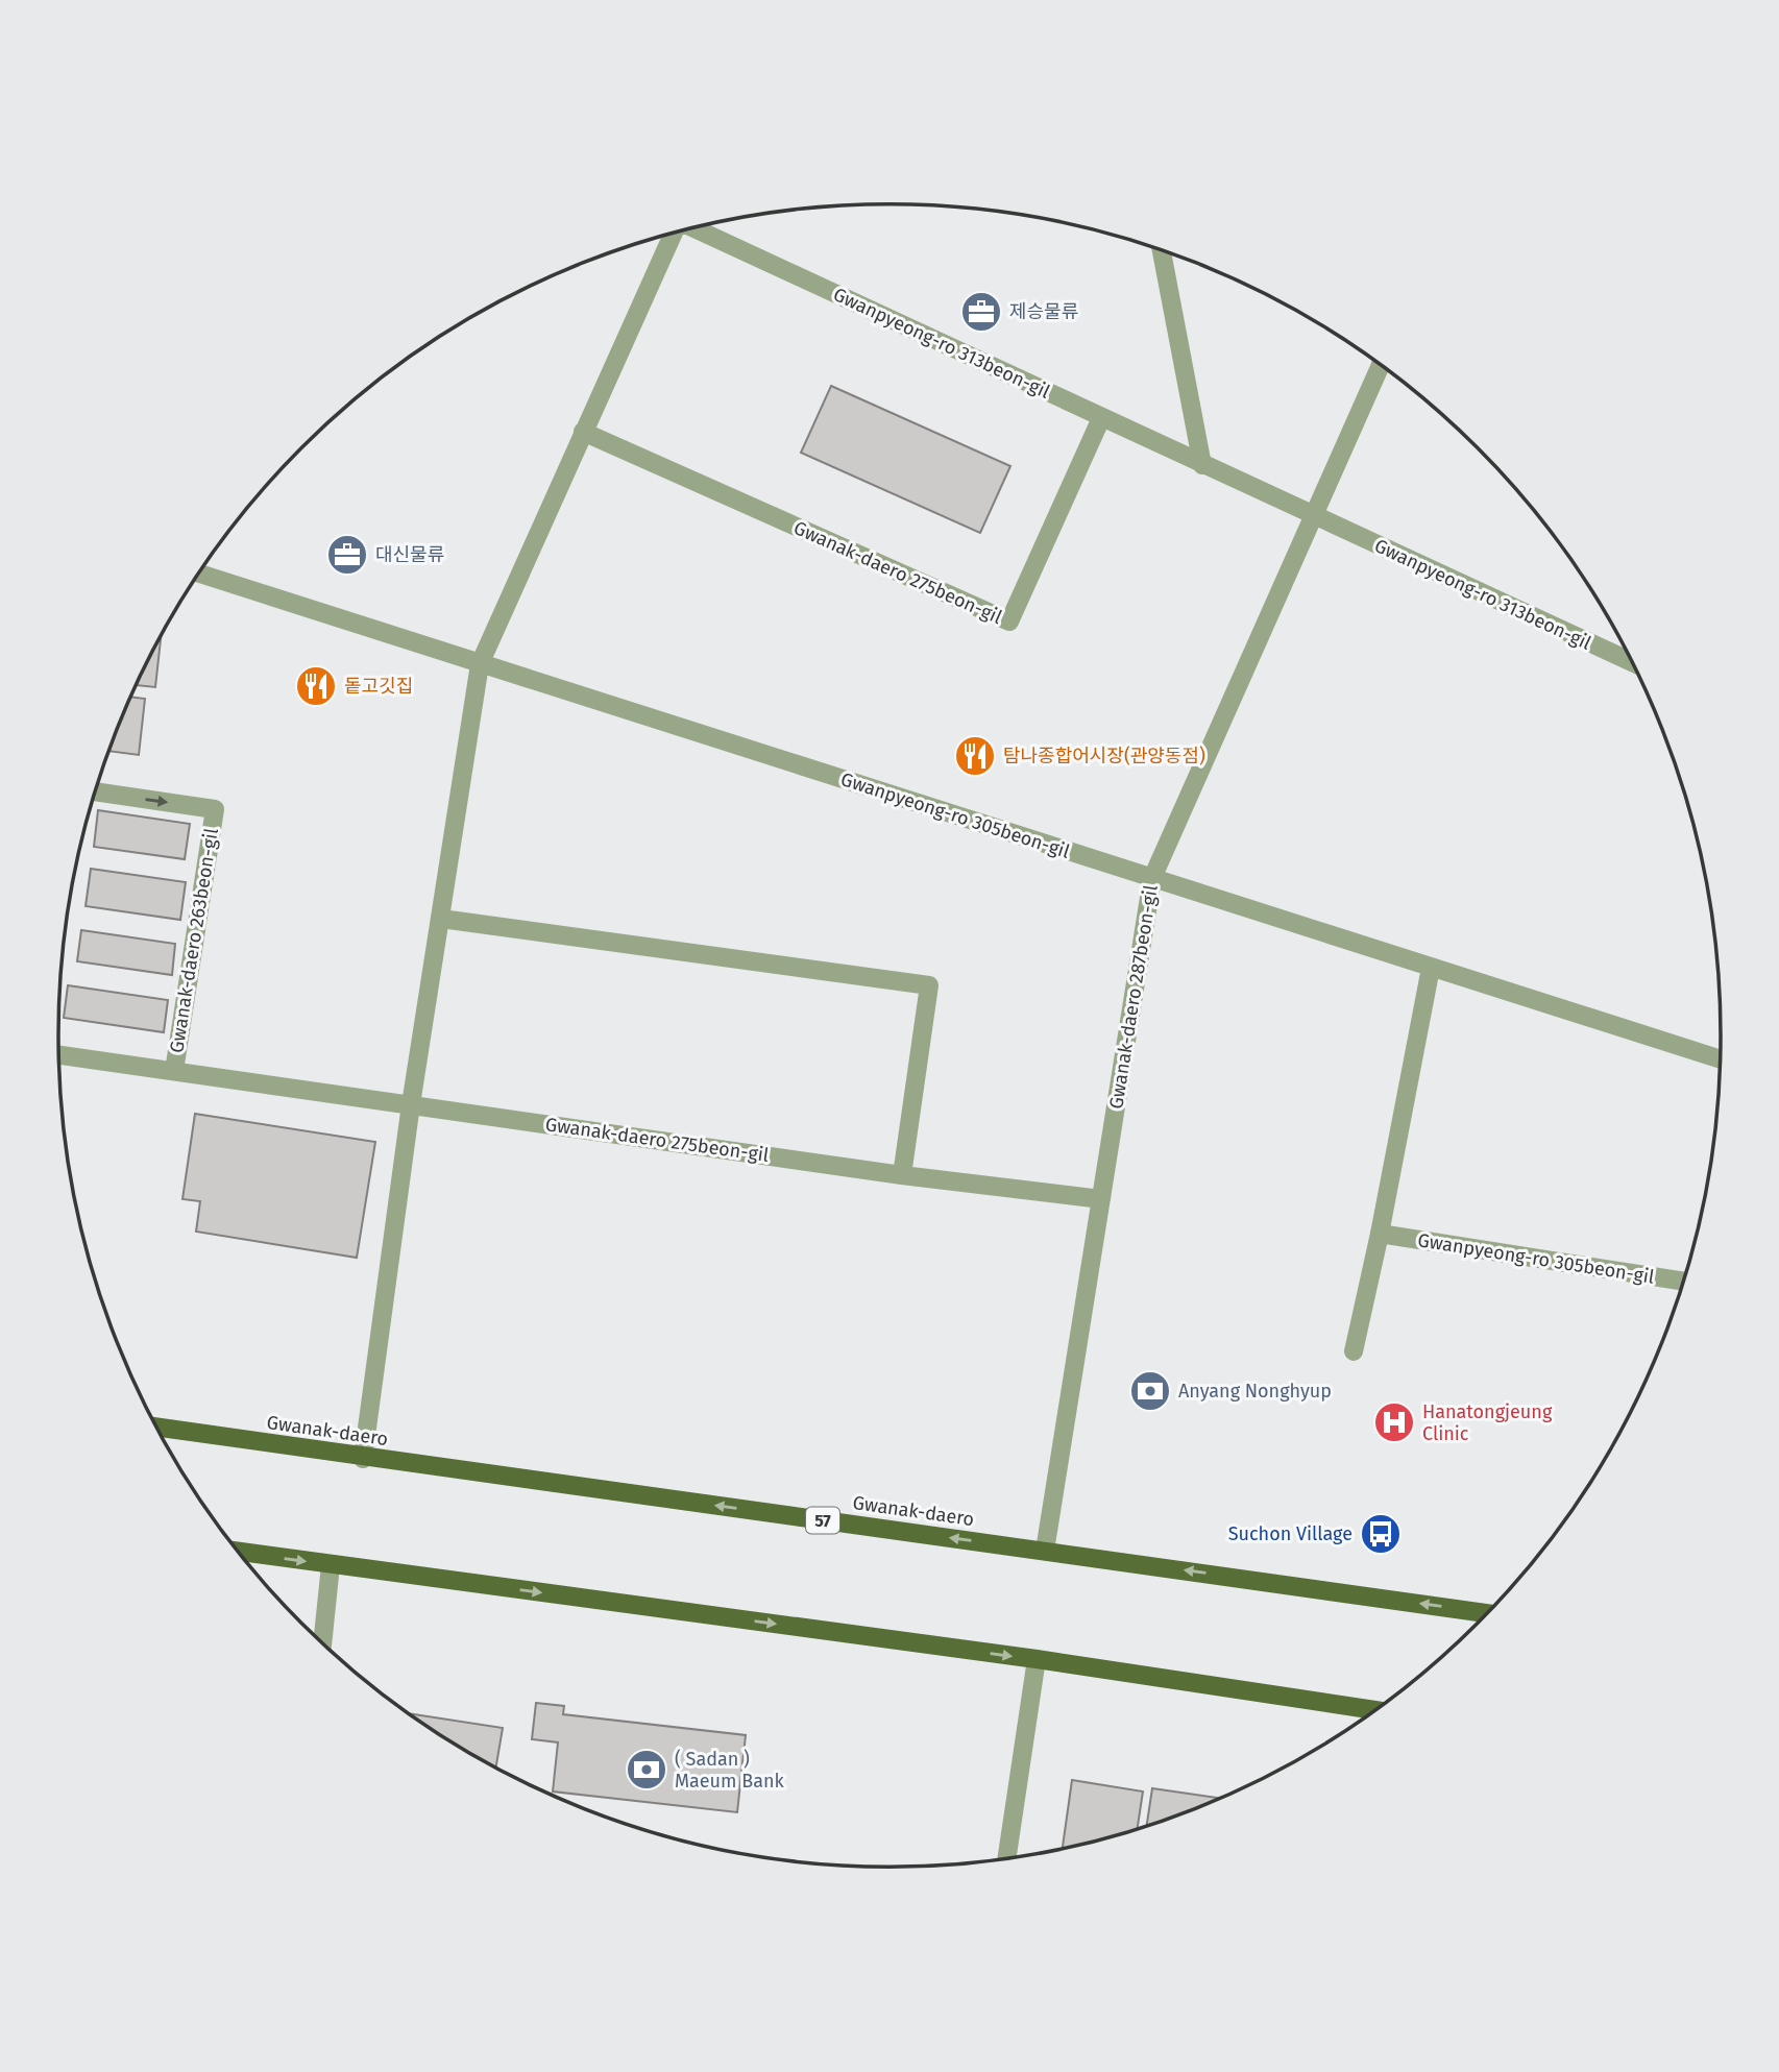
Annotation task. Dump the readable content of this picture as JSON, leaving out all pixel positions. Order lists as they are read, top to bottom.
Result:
{
  "streets": {
    "main road": ["Gwanak-daero", "57"],
    "street": [
      "Gwanpyeong-ro 313beon-gil",
      "Gwanak-daero 275beon-gil",
      "Gwanpyeong-ro 305beon-gil",
      "Gwanak-daero 263beon-gil",
      "Gwanak-daero 287beon-gil"
    ]
  },
  "crossings": [
    ["Gwanpyeong-ro 313beon-gil", "Gwanak-daero 275beon-gil"],
    ["Gwanpyeong-ro 313beon-gil", "Gwanak-daero 287beon-gil"],
    ["Gwanak-daero 275beon-gil", "Gwanak-daero 263beon-gil"],
    ["Gwanak-daero 275beon-gil", "Gwanak-daero 287beon-gil"],
    ["Gwanpyeong-ro 305beon-gil", "Gwanak-daero 287beon-gil"],
    ["Gwanak-daero 287beon-gil", "Gwanak-daero"]
  ],
  "places": {
    "office": ["제승물류", "대신물류"],
    "restaurant": ["돝고깃집", "탐나종합어시장(관양동점)"],
    "bank": ["Anyang Nonghyup", "( Sadan ) Maeum Bank"],
    "hospital": ["Hanatongjeung Clinic"],
    "bus stop": ["Suchon Village"]
  }
}
